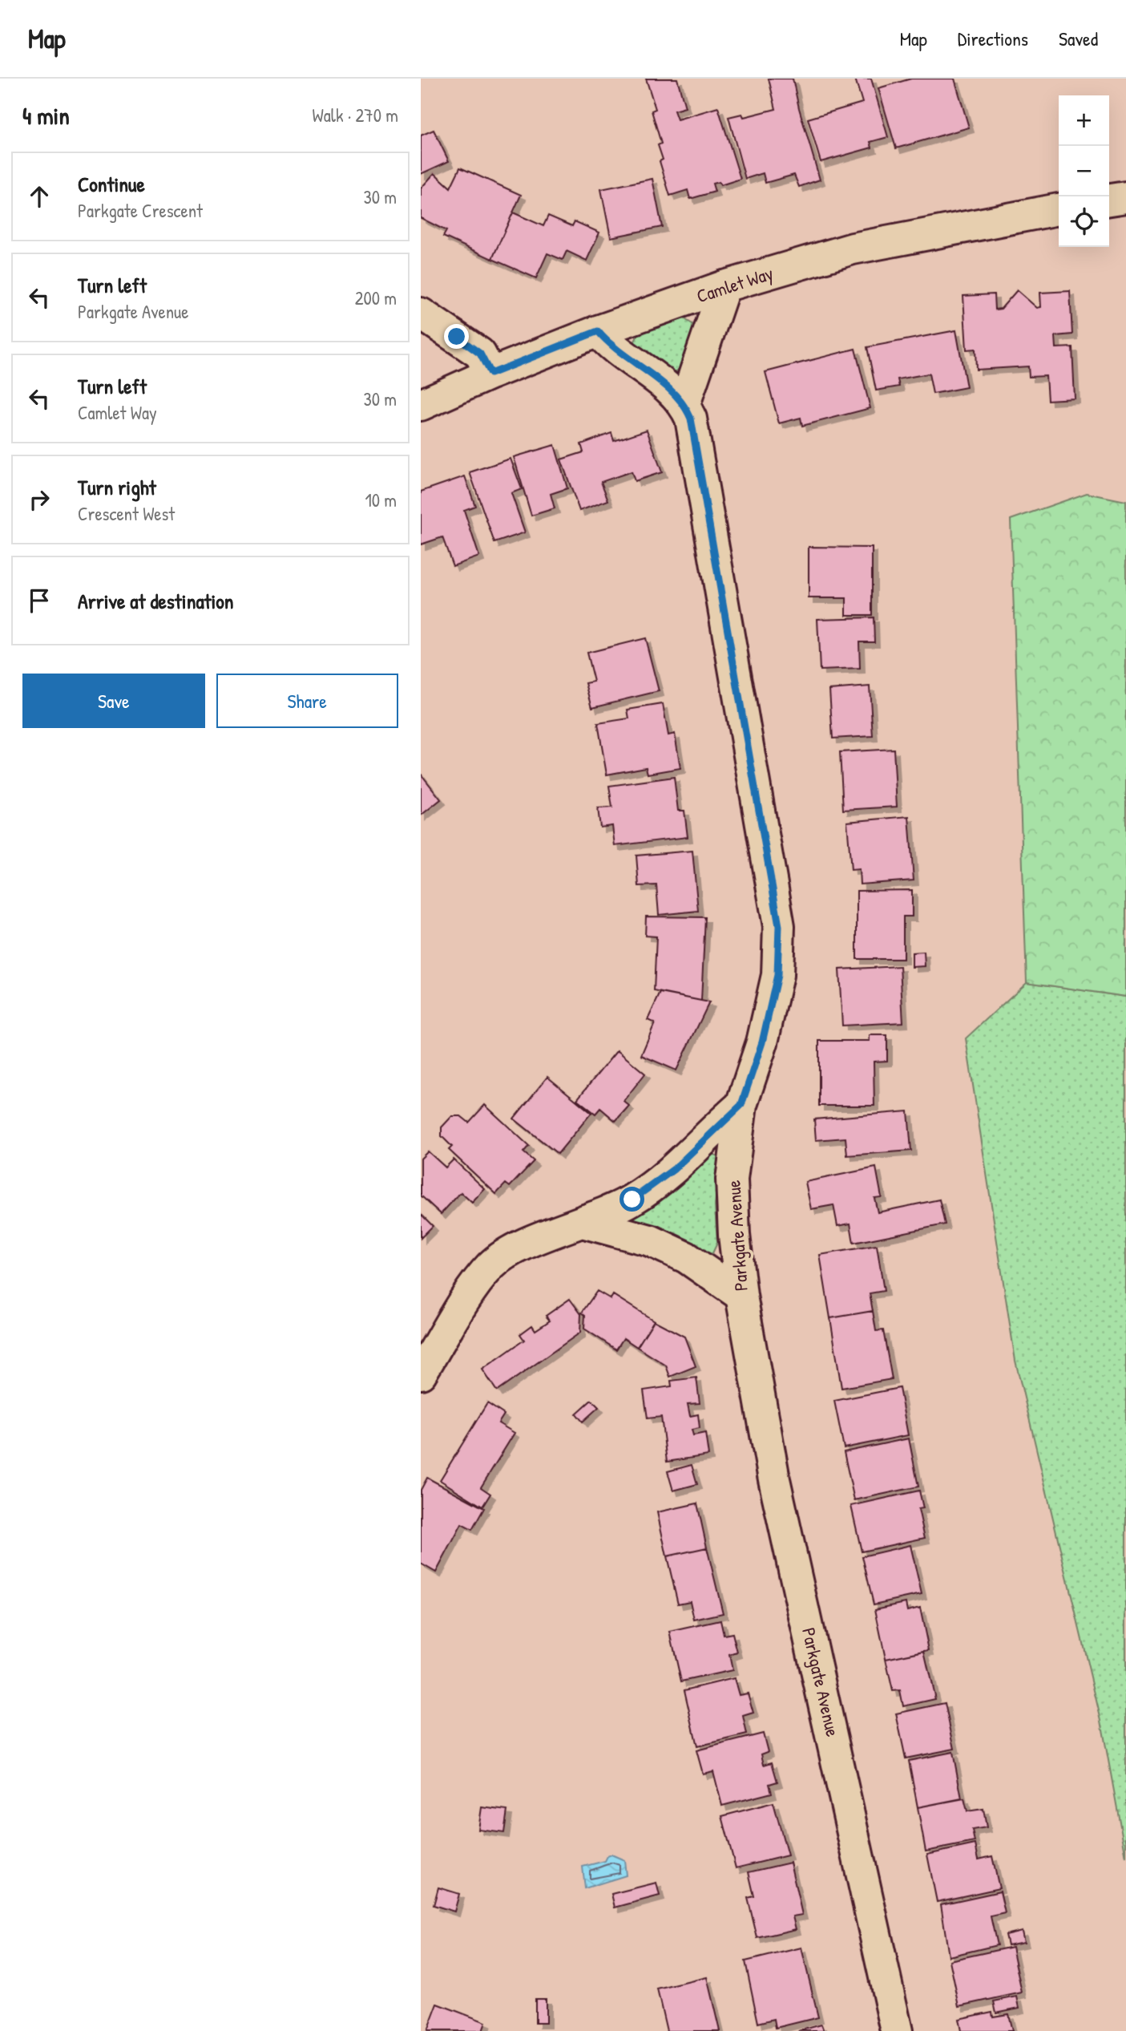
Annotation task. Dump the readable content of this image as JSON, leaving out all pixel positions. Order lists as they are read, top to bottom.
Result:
{
  "streets": {
    "street": ["Camlet Way", "Parkgate Avenue"]
  },
  "crossings": [
    ["Camlet Way", "Parkgate Avenue"]
  ],
  "page": {
    "header": "Map",
    "nav": ["Map", "Directions", "Saved"],
    "heading": ["4 min", "Walk · 270 m"],
    "map_buttons": ["+", "−"],
    "list": [
      ["Continue", "Parkgate Crescent", "30 m"],
      ["Turn left", "Parkgate Avenue", "200 m"],
      ["Turn left", "Camlet Way", "30 m"],
      ["Turn right", "Crescent West", "10 m"],
      "Arrive at destination"
    ],
    "buttons": ["Save", "Share"]
  }
}
